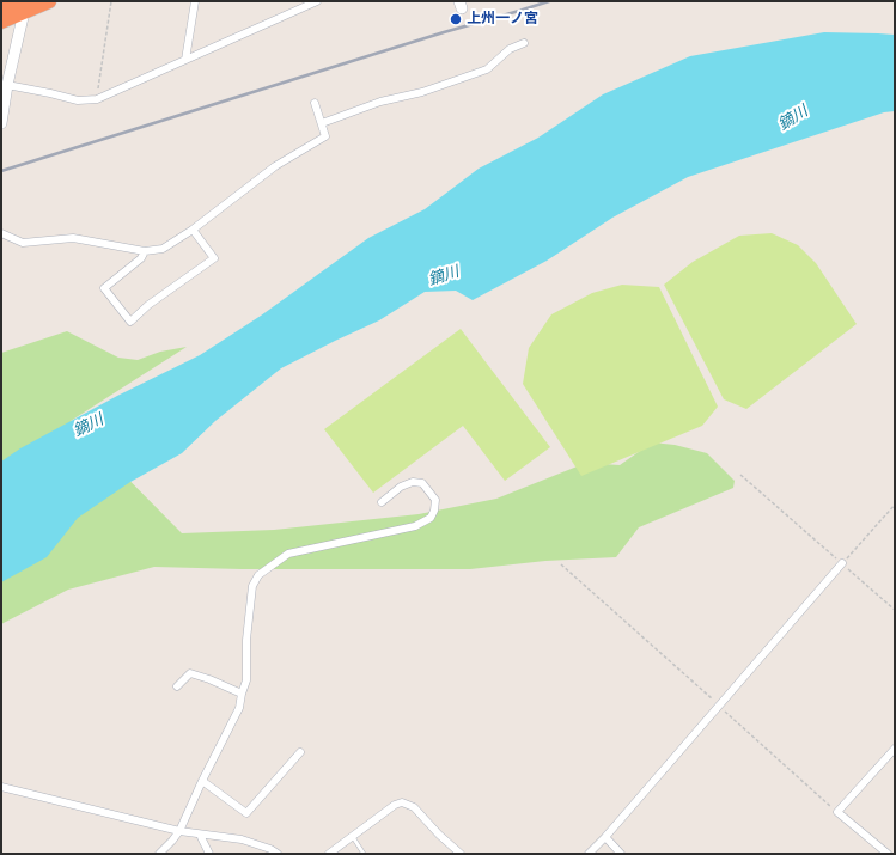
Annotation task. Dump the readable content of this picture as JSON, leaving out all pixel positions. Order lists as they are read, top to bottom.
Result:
{
  "water": ["鏑川"],
  "places": ["上州一ノ宮"]
}
